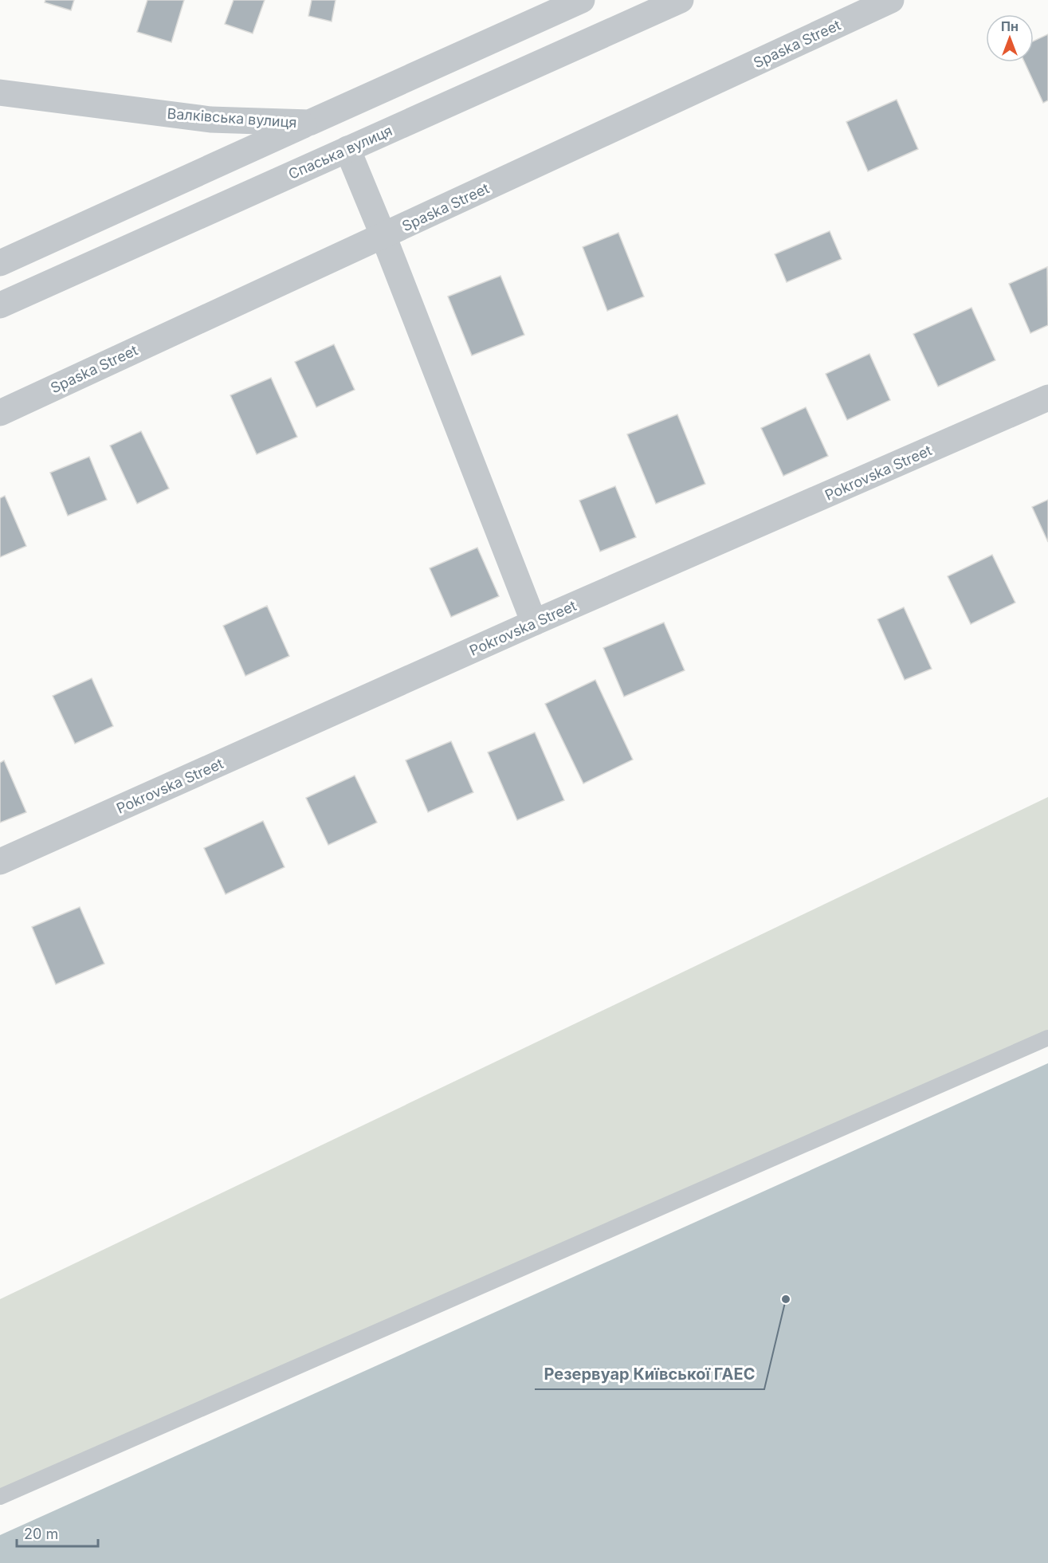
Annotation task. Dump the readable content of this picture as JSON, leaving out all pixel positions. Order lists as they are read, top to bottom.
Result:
{
  "streets": {
    "street": [
      "Spaska Street",
      "Валківська вулиця",
      "Спаська вулиця",
      "Pokrovska Street"
    ]
  },
  "places": ["Резервуар Київської ГАЕС"],
  "scale_bar": "20 m",
  "north": "top"
}
